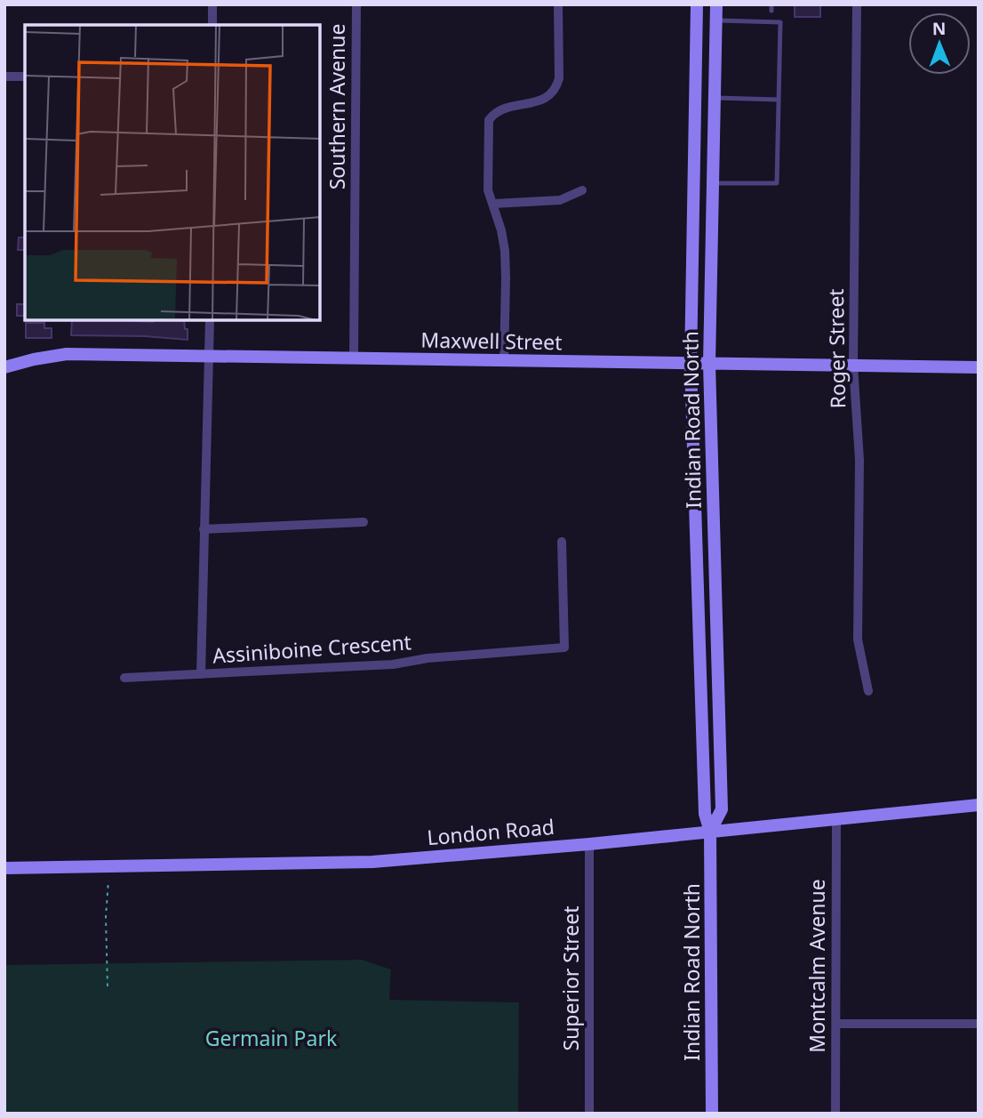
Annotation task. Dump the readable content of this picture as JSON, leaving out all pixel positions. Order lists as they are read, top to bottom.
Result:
{
  "streets": {
    "main road": ["Maxwell Street", "Indian Road North", "London Road"],
    "street": [
      "Southern Avenue",
      "Roger Street",
      "Assiniboine Crescent",
      "Montcalm Avenue",
      "Superior Street"
    ]
  },
  "crossings": [
    ["Southern Avenue", "Maxwell Street"],
    ["Maxwell Street", "Roger Street"],
    ["Maxwell Street", "Indian Road North"],
    ["Maxwell Street", "Assiniboine Crescent"],
    ["Indian Road North", "London Road"],
    ["London Road", "Montcalm Avenue"],
    ["London Road", "Superior Street"]
  ],
  "parks": ["Germain Park"],
  "north": "top"
}
